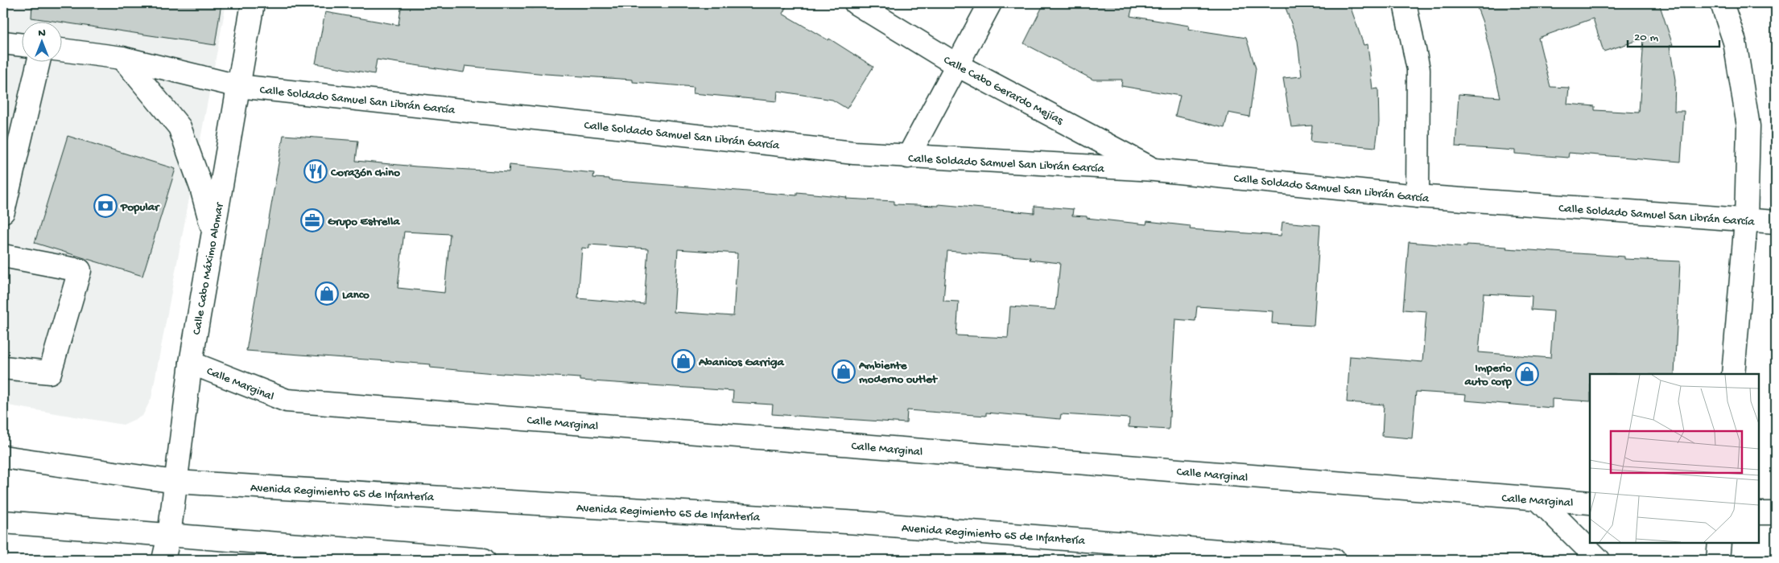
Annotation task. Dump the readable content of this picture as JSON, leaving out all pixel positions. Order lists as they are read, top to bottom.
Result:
{
  "streets": {
    "main road": [
      "Calle Cabo Gerardo Mejías",
      "Calle Soldado Samuel San Librán García",
      "Calle Cabo Máximo Alomar",
      "Calle Marginal",
      "Avenida Regimiento 65 de Infantería"
    ]
  },
  "crossings": [
    ["Calle Cabo Gerardo Mejías", "Calle Soldado Samuel San Librán García"],
    ["Calle Soldado Samuel San Librán García", "Calle Cabo Máximo Alomar"],
    ["Calle Cabo Máximo Alomar", "Calle Marginal"],
    ["Calle Cabo Máximo Alomar", "Avenida Regimiento 65 de Infantería"]
  ],
  "places": {
    "restaurant": ["Corazón chino"],
    "bank": ["Popular"],
    "office": ["Grupo Estrella"],
    "shop": [
      "Lanco",
      "Abanicos Garriga",
      "Ambiente moderno outlet",
      "Imperio auto corp"
    ]
  },
  "scale_bar": "20 m",
  "north": "top"
}
